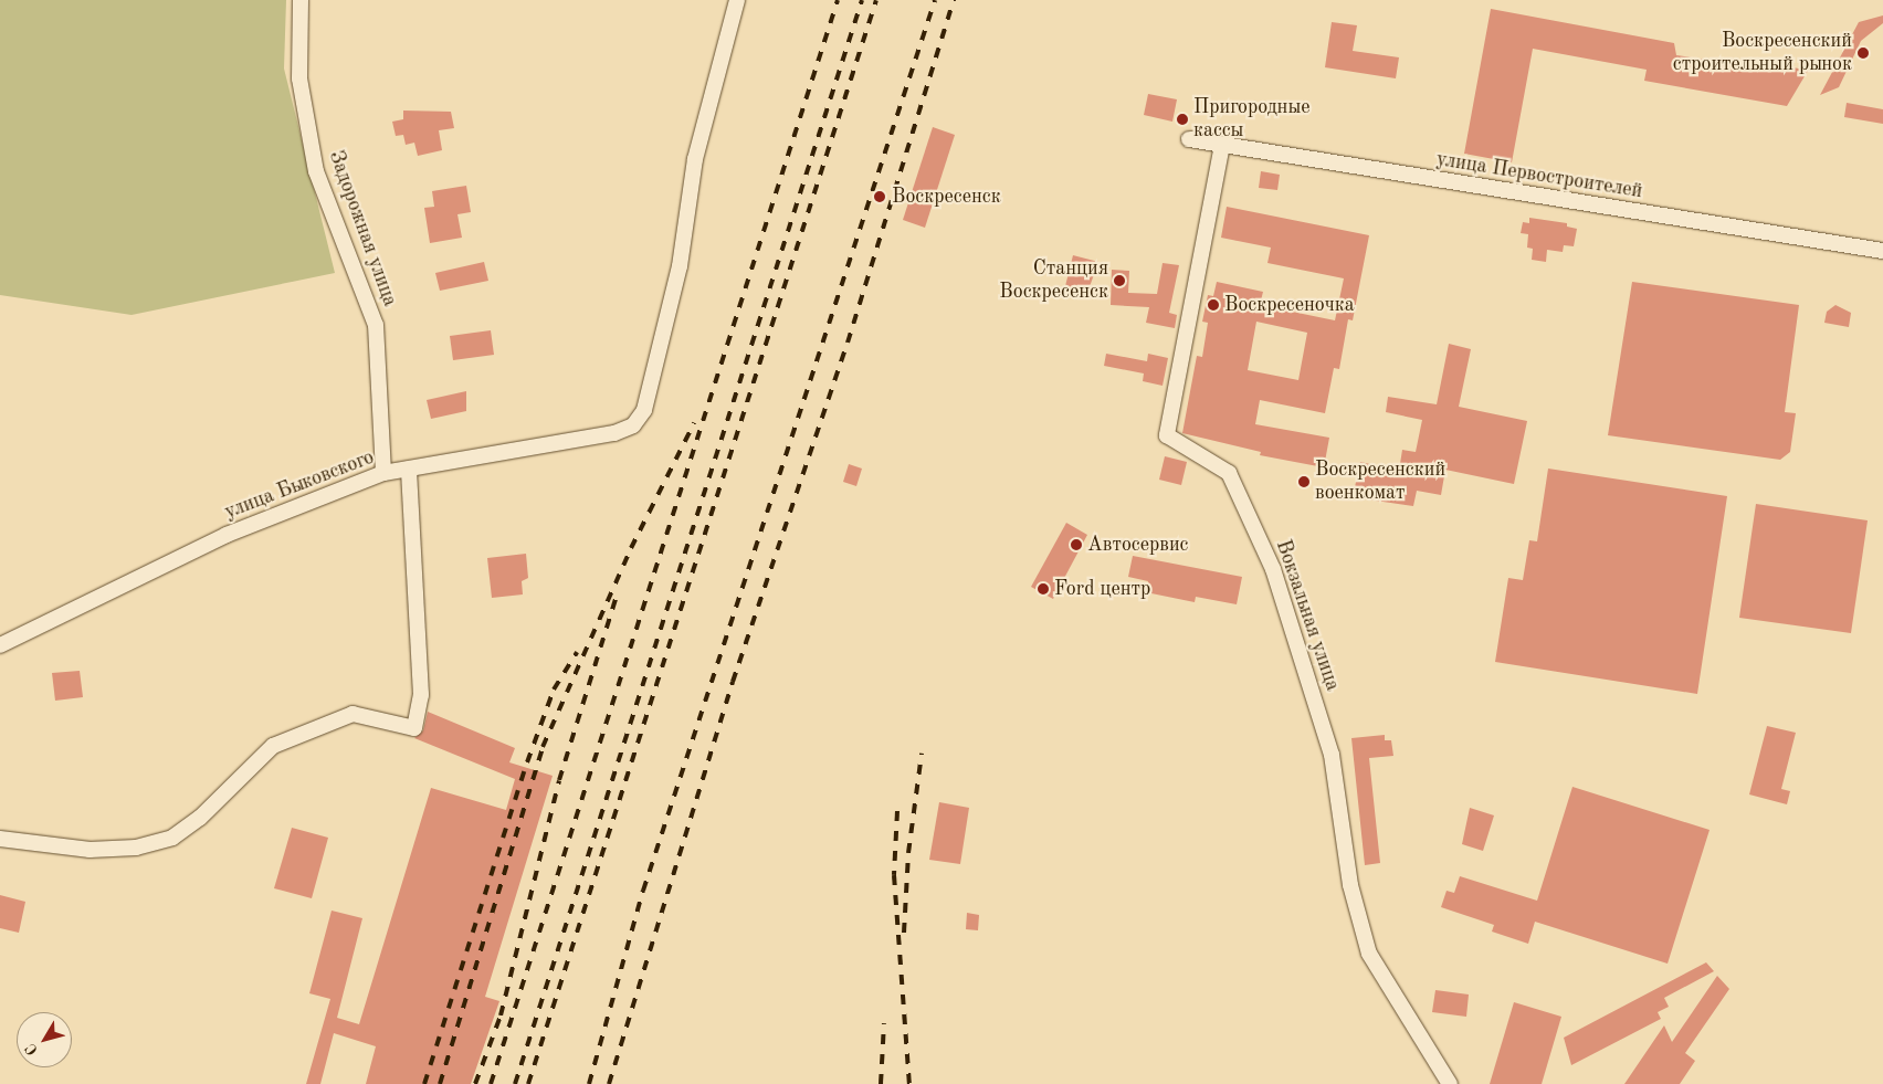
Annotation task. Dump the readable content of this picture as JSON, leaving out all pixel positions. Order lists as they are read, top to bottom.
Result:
{
  "streets": {
    "street": [
      "улица Первостроителей",
      "Задорожная улица",
      "улица Быковского",
      "Вокзальная улица"
    ]
  },
  "crossings": [
    ["улица Первостроителей", "Вокзальная улица"],
    ["Задорожная улица", "улица Быковского"]
  ],
  "places": [
    "Воскресенский строительный рынок",
    "Пригородные кассы",
    "Воскресенск",
    "Станция Воскресенск",
    "Воскресеночка",
    "Воскресенский военкомат",
    "Автосервис",
    "Ford центр"
  ],
  "north": "bottom left"
}
